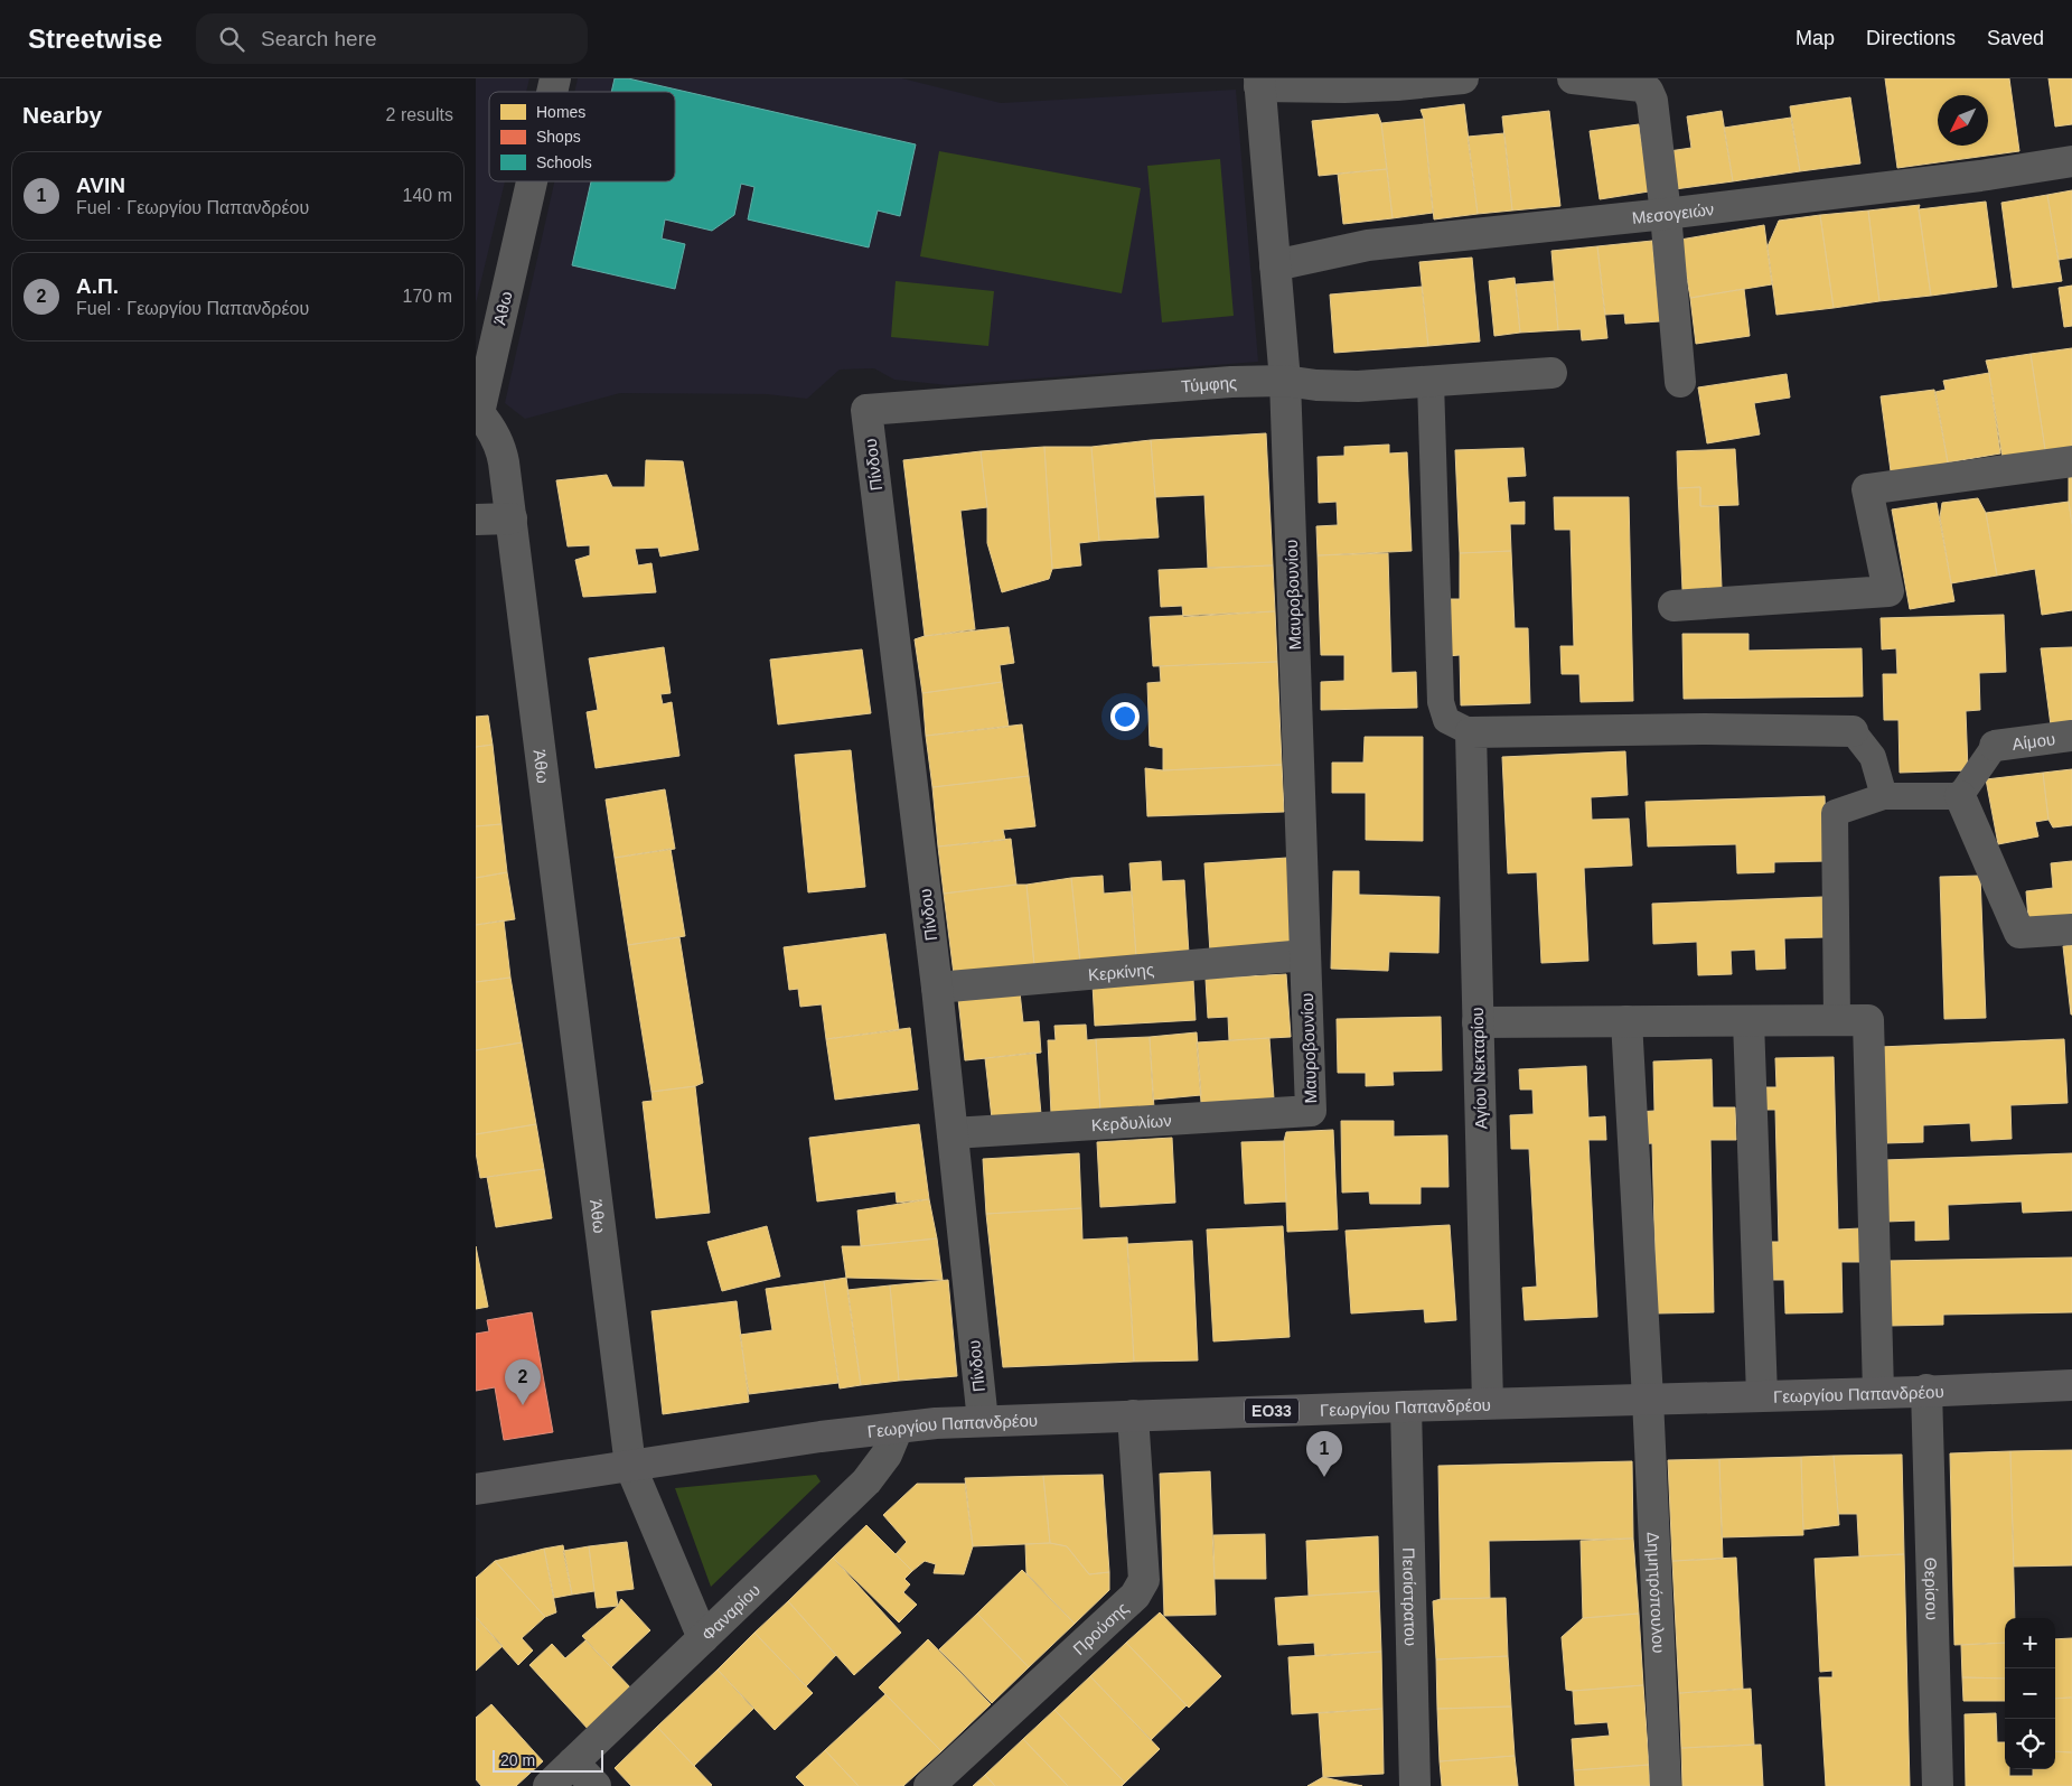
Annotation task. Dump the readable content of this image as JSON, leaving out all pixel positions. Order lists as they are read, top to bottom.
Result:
{
  "streets": {
    "main road": ["Γεωργίου Παπανδρέου", "ΕΟ33"],
    "street": [
      "Μεσογειών",
      "Άθω",
      "Τύμφης",
      "Πίνδου",
      "Μαυροβουνίου",
      "Αίμου",
      "Κερκίνης",
      "Αγίου Νεκταρίου",
      "Κερδυλίων",
      "Θερίσου",
      "Δημητρόπουλου",
      "Πεισίστρατου",
      "Φαναρίου",
      "Προύσης"
    ]
  },
  "crossings": [
    ["Μεσογειών", "Μαυροβουνίου"],
    ["Άθω", "Γεωργίου Παπανδρέου"],
    ["Άθω", "Φαναρίου"],
    ["Τύμφης", "Πίνδου"],
    ["Τύμφης", "Μαυροβουνίου"],
    ["Πίνδου", "Κερκίνης"],
    ["Πίνδου", "Κερδυλίων"],
    ["Πίνδου", "Γεωργίου Παπανδρέου"],
    ["Μαυροβουνίου", "Κερκίνης"],
    ["Μαυροβουνίου", "Κερδυλίων"],
    ["Αγίου Νεκταρίου", "Γεωργίου Παπανδρέου"],
    ["Γεωργίου Παπανδρέου", "Θερίσου"],
    ["Γεωργίου Παπανδρέου", "Δημητρόπουλου"],
    ["Γεωργίου Παπανδρέου", "Πεισίστρατου"],
    ["Γεωργίου Παπανδρέου", "Φαναρίου"],
    ["Γεωργίου Παπανδρέου", "Προύσης"]
  ],
  "legend": ["Homes", "Shops", "Schools"],
  "scale_bar": "20 m",
  "north": "bottom left",
  "page": {
    "header": "Streetwise",
    "search": "Search here",
    "nav": ["Map", "Directions", "Saved"],
    "heading": ["Nearby", "2 results"],
    "list": [
      {
        "mark": "1",
        "name": "AVIN",
        "note": "Fuel · Γεωργίου Παπανδρέου",
        "value": "140 m"
      },
      {
        "mark": "2",
        "name": "Α.Π.",
        "note": "Fuel · Γεωργίου Παπανδρέου",
        "value": "170 m"
      }
    ],
    "pins": ["2", "1"],
    "map_buttons": ["+", "−"],
    "scale": "20 m"
  }
}
